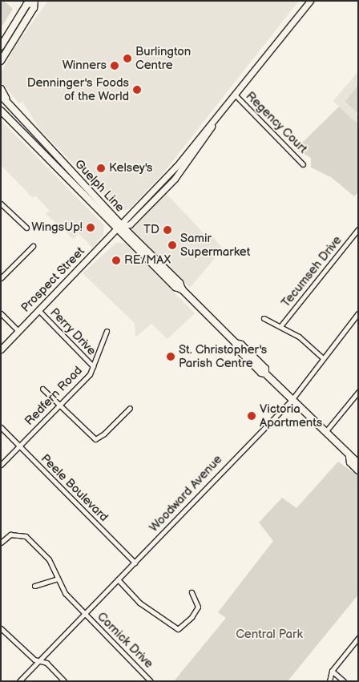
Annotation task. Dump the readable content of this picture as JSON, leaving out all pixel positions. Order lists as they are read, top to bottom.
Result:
{
  "streets": {
    "main road": ["Guelph Line"],
    "street": [
      "Regency Court",
      "Tecumseh Drive",
      "Prospect Street",
      "Perry Drive",
      "Redfern Road",
      "Peele Boulevard",
      "Woodward Avenue",
      "Cornick Drive"
    ]
  },
  "crossings": [
    ["Regency Court", "Prospect Street"],
    ["Guelph Line", "Prospect Street"],
    ["Guelph Line", "Woodward Avenue"],
    ["Prospect Street", "Perry Drive"],
    ["Perry Drive", "Redfern Road"],
    ["Redfern Road", "Peele Boulevard"],
    ["Peele Boulevard", "Woodward Avenue"],
    ["Woodward Avenue", "Cornick Drive"]
  ],
  "parks": ["Central Park"],
  "places": [
    "Burlington Centre",
    "Winners",
    "Denninger's Foods of the World",
    "Kelsey's",
    "WingsUp!",
    "TD",
    "Samir Supermarket",
    "RE/MAX",
    "St. Christopher's Parish Centre",
    "Victoria Apartments"
  ]
}
